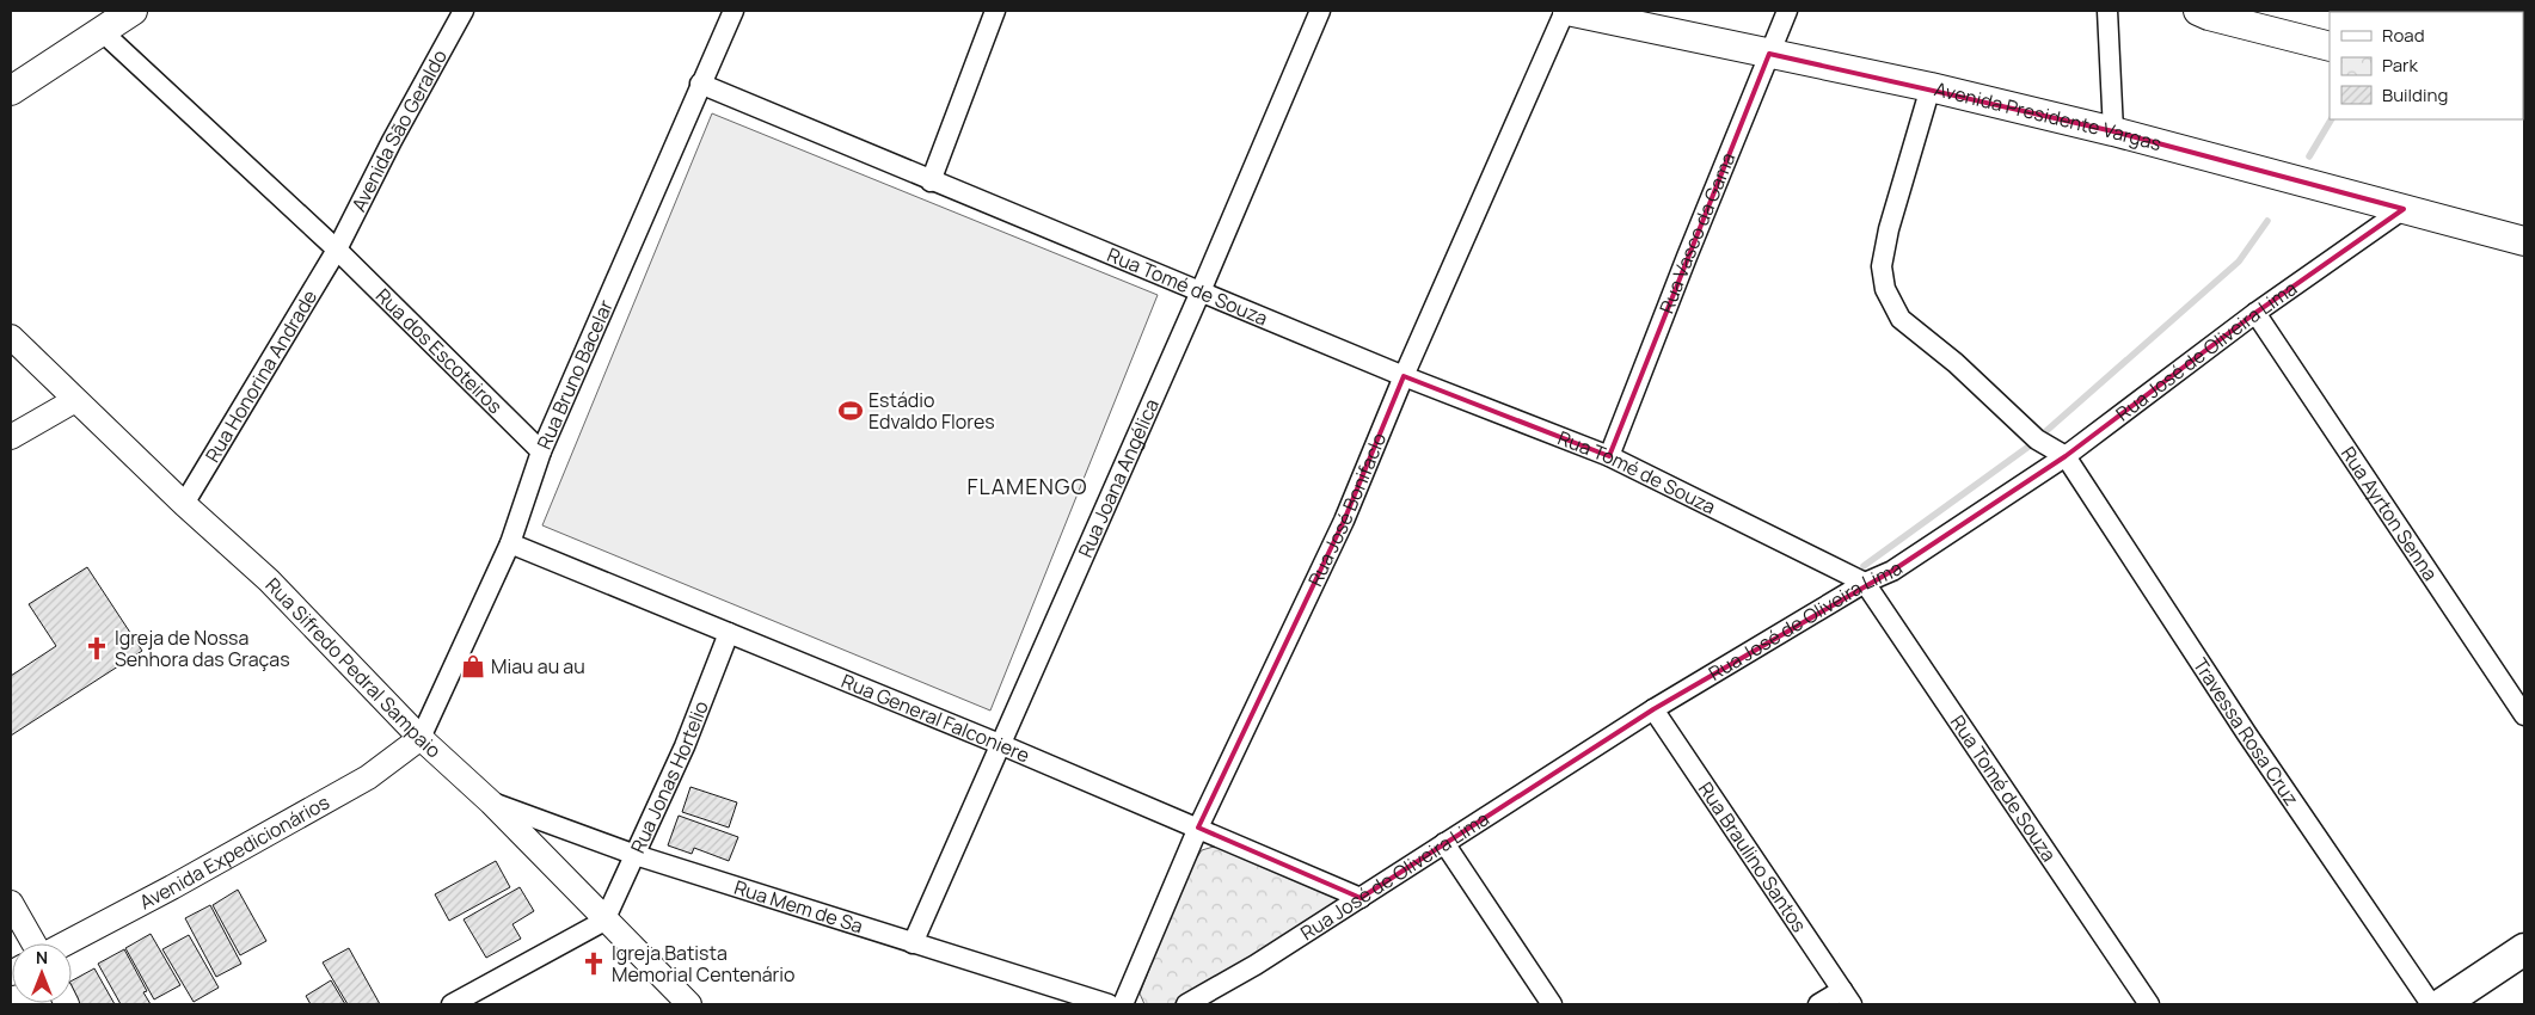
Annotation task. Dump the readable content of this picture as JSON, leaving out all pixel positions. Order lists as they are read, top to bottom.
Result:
{
  "streets": {
    "main road": ["Avenida Presidente Vargas"],
    "street": [
      "Avenida São Geraldo",
      "Rua Vasco da Gama",
      "Rua Tomé de Souza",
      "Rua dos Escoteiros",
      "Rua José de Oliveira Lima",
      "Rua Bruno Bacelar",
      "Rua Honorina Andrade",
      "Rua Joana Angélica",
      "Rua José Bonifaclo",
      "Rua Ayrton Senna",
      "Rua Sifredo Pedral Sampaio",
      "Rua General Falconiere",
      "Travessa Rosa Cruz",
      "Rua Jonas Hortelio",
      "Avenida Expedicionários",
      "Rua Braulino Santos",
      "Rua Mem de Sa"
    ]
  },
  "crossings": [
    ["Avenida Presidente Vargas", "Rua Vasco da Gama"],
    ["Avenida Presidente Vargas", "Rua José de Oliveira Lima"],
    ["Avenida Presidente Vargas", "Rua José Bonifaclo"],
    ["Avenida São Geraldo", "Rua dos Escoteiros"],
    ["Avenida São Geraldo", "Rua Honorina Andrade"],
    ["Rua Vasco da Gama", "Rua Tomé de Souza"],
    ["Rua Tomé de Souza", "Rua José de Oliveira Lima"],
    ["Rua Tomé de Souza", "Rua Bruno Bacelar"],
    ["Rua Tomé de Souza", "Rua Joana Angélica"],
    ["Rua Tomé de Souza", "Rua José Bonifaclo"],
    ["Rua dos Escoteiros", "Rua Bruno Bacelar"],
    ["Rua dos Escoteiros", "Rua Honorina Andrade"],
    ["Rua José de Oliveira Lima", "Rua Ayrton Senna"],
    ["Rua José de Oliveira Lima", "Rua General Falconiere"],
    ["Rua José de Oliveira Lima", "Travessa Rosa Cruz"],
    ["Rua José de Oliveira Lima", "Rua Braulino Santos"],
    ["Rua Bruno Bacelar", "Rua Sifredo Pedral Sampaio"],
    ["Rua Bruno Bacelar", "Rua General Falconiere"],
    ["Rua Bruno Bacelar", "Avenida Expedicionários"],
    ["Rua Honorina Andrade", "Rua Sifredo Pedral Sampaio"],
    ["Rua Joana Angélica", "Rua General Falconiere"],
    ["Rua Joana Angélica", "Rua Mem de Sa"],
    ["Rua José Bonifaclo", "Rua General Falconiere"],
    ["Rua Sifredo Pedral Sampaio", "Rua Jonas Hortelio"],
    ["Rua Sifredo Pedral Sampaio", "Avenida Expedicionários"],
    ["Rua Sifredo Pedral Sampaio", "Rua Mem de Sa"],
    ["Rua General Falconiere", "Rua Jonas Hortelio"],
    ["Rua Jonas Hortelio", "Rua Mem de Sa"]
  ],
  "districts": ["FLAMENGO"],
  "places": {
    "sports": ["Estádio Edvaldo Flores"],
    "church": ["Igreja de Nossa Senhora das Graças", "Igreja Batista Memorial Centenário"],
    "shop": ["Miau au au"]
  },
  "legend": ["Road", "Park", "Building"],
  "north": "top"
}
